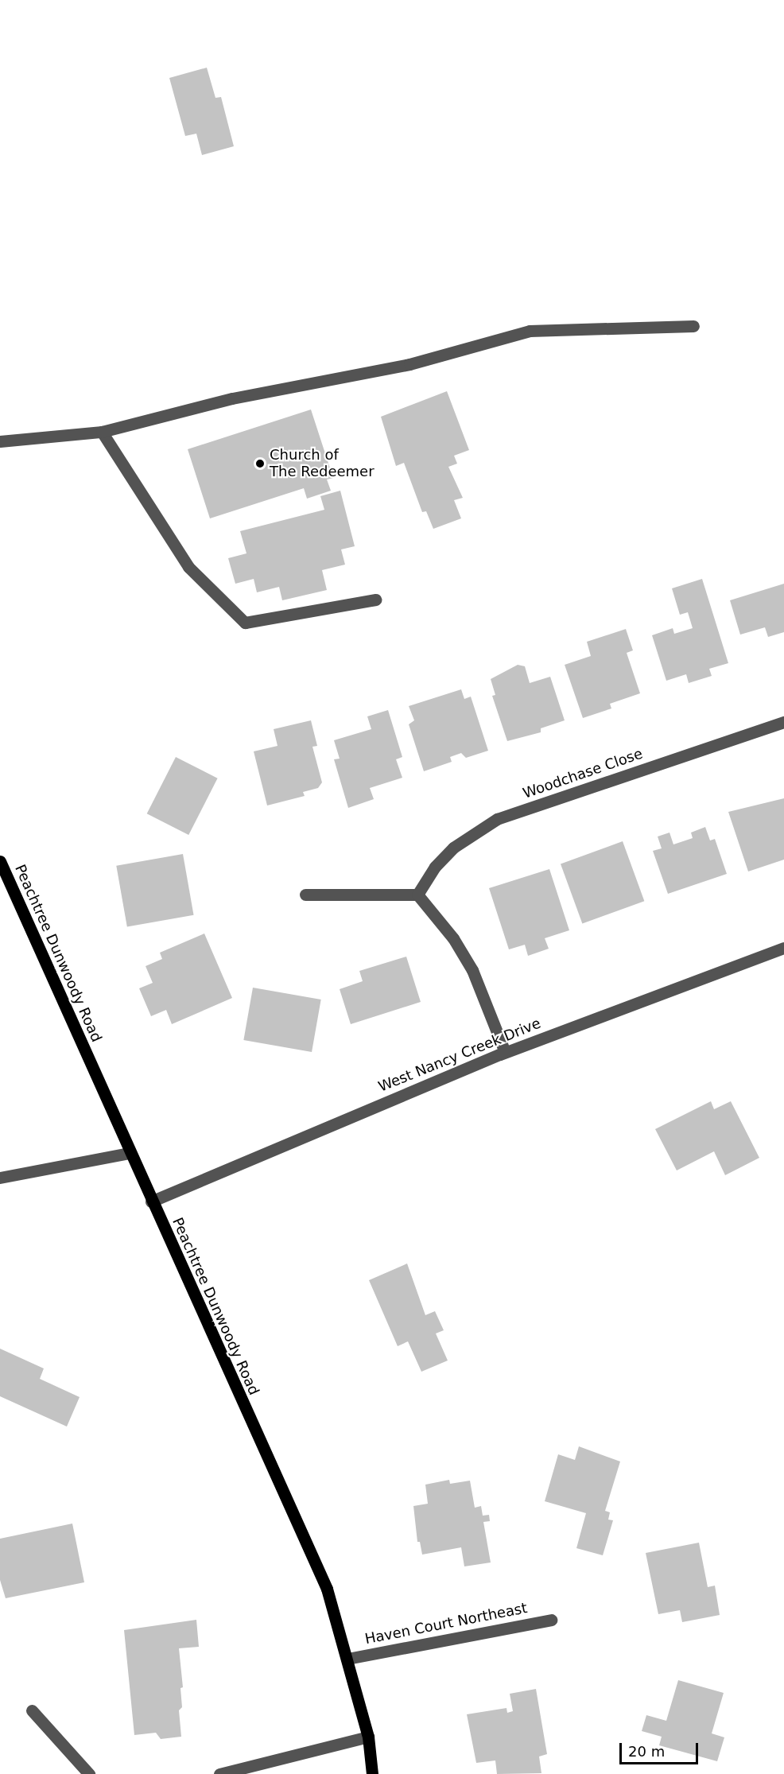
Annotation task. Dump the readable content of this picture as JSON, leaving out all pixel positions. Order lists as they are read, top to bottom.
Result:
{
  "streets": {
    "main road": ["Peachtree Dunwoody Road"],
    "street": ["Woodchase Close", "West Nancy Creek Drive", "Haven Court Northeast"]
  },
  "crossings": [
    ["Peachtree Dunwoody Road", "West Nancy Creek Drive"],
    ["Peachtree Dunwoody Road", "Haven Court Northeast"]
  ],
  "places": ["Church of The Redeemer"],
  "scale_bar": "20 m"
}
